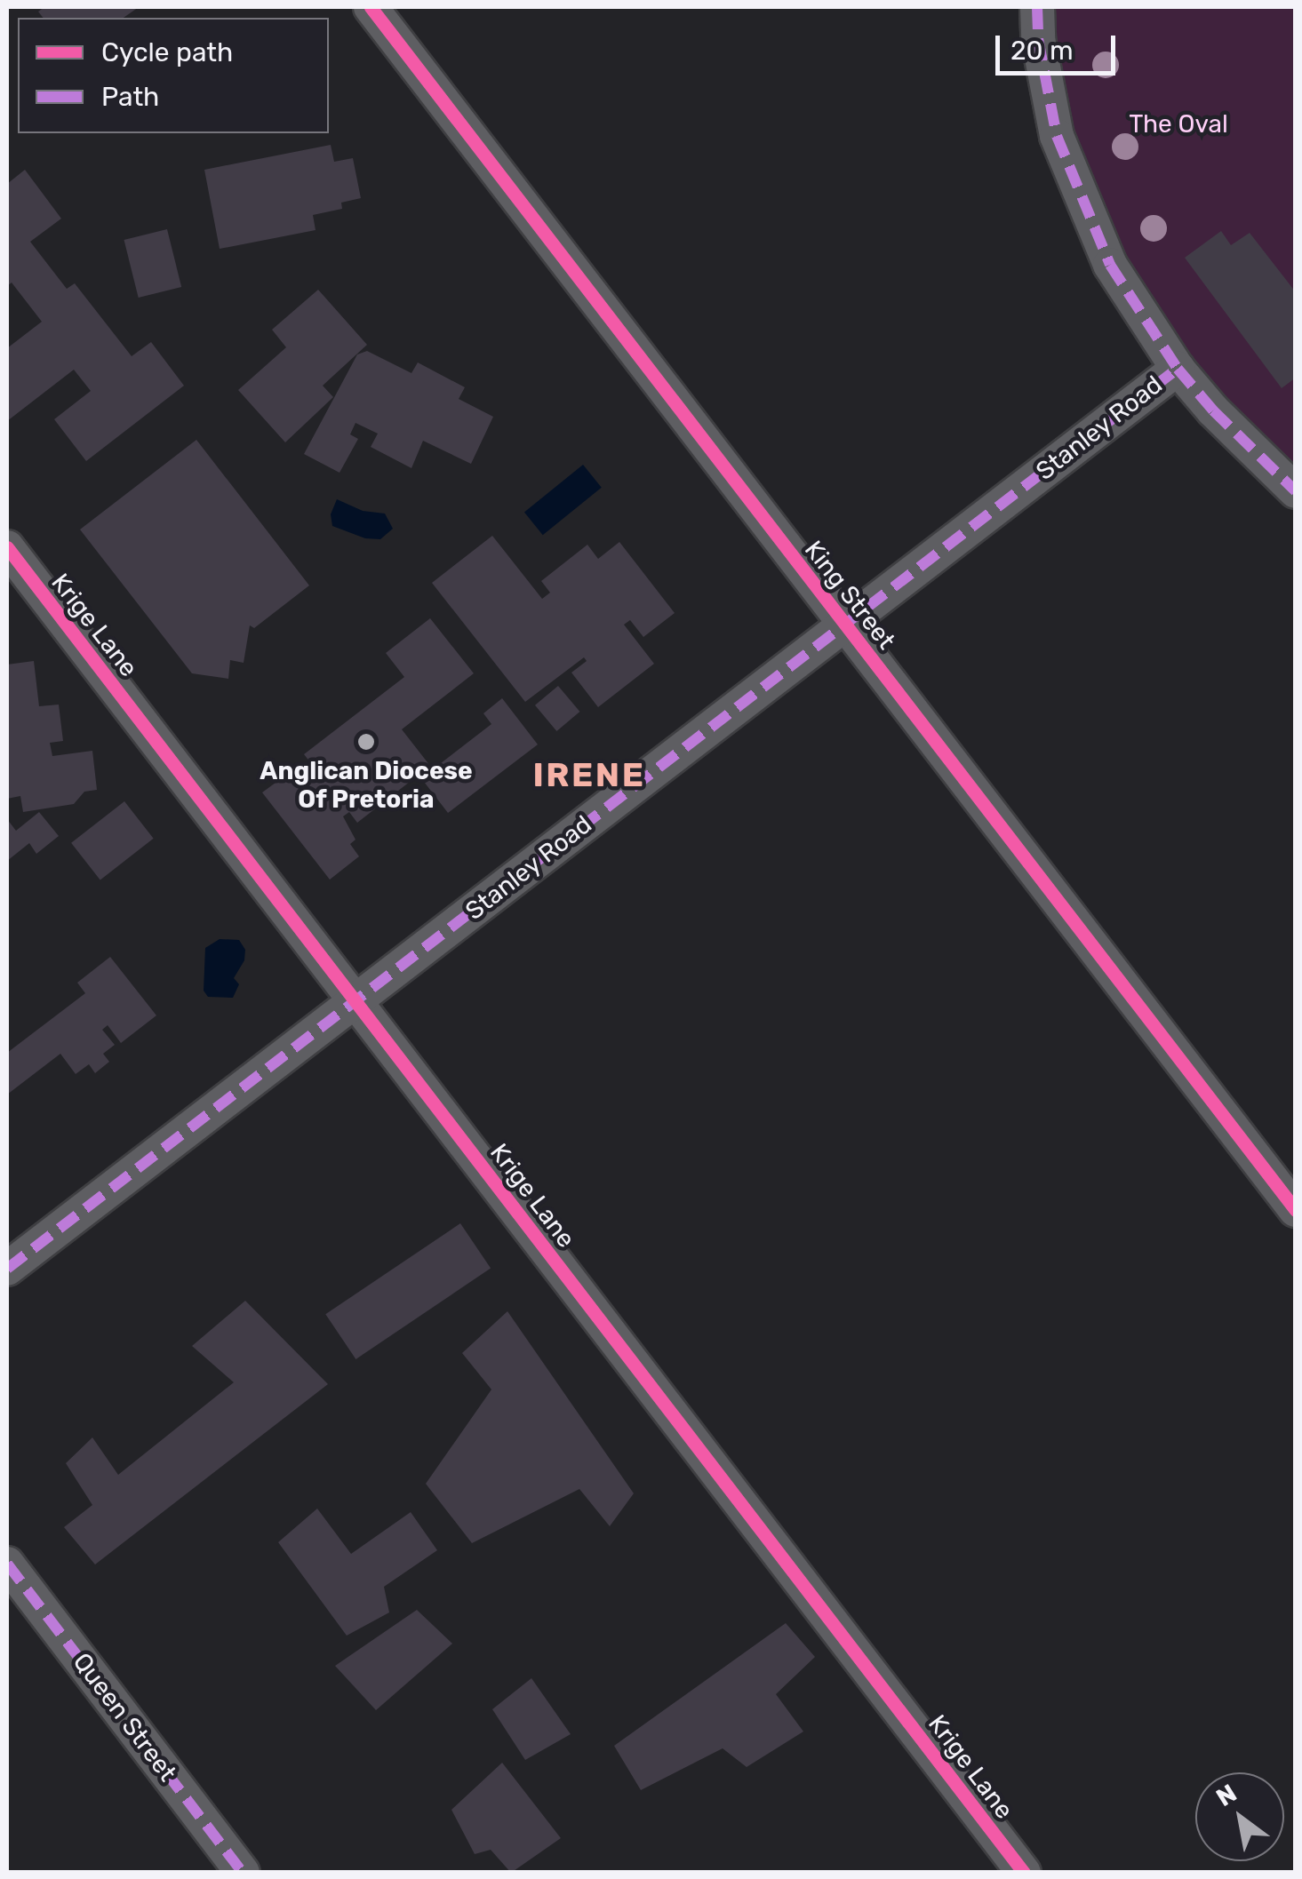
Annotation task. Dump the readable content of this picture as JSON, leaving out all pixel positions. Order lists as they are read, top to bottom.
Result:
{
  "streets": {
    "street": [
      "Stanley Road",
      "King Street",
      "Krige Lane",
      "Queen Street"
    ]
  },
  "crossings": [
    ["Stanley Road", "King Street"],
    ["Stanley Road", "Krige Lane"]
  ],
  "districts": ["IRENE"],
  "parks": ["The Oval"],
  "places": ["Anglican Diocese Of Pretoria"],
  "legend": ["Cycle path", "Path"],
  "scale_bar": "20 m",
  "north": "top left"
}
